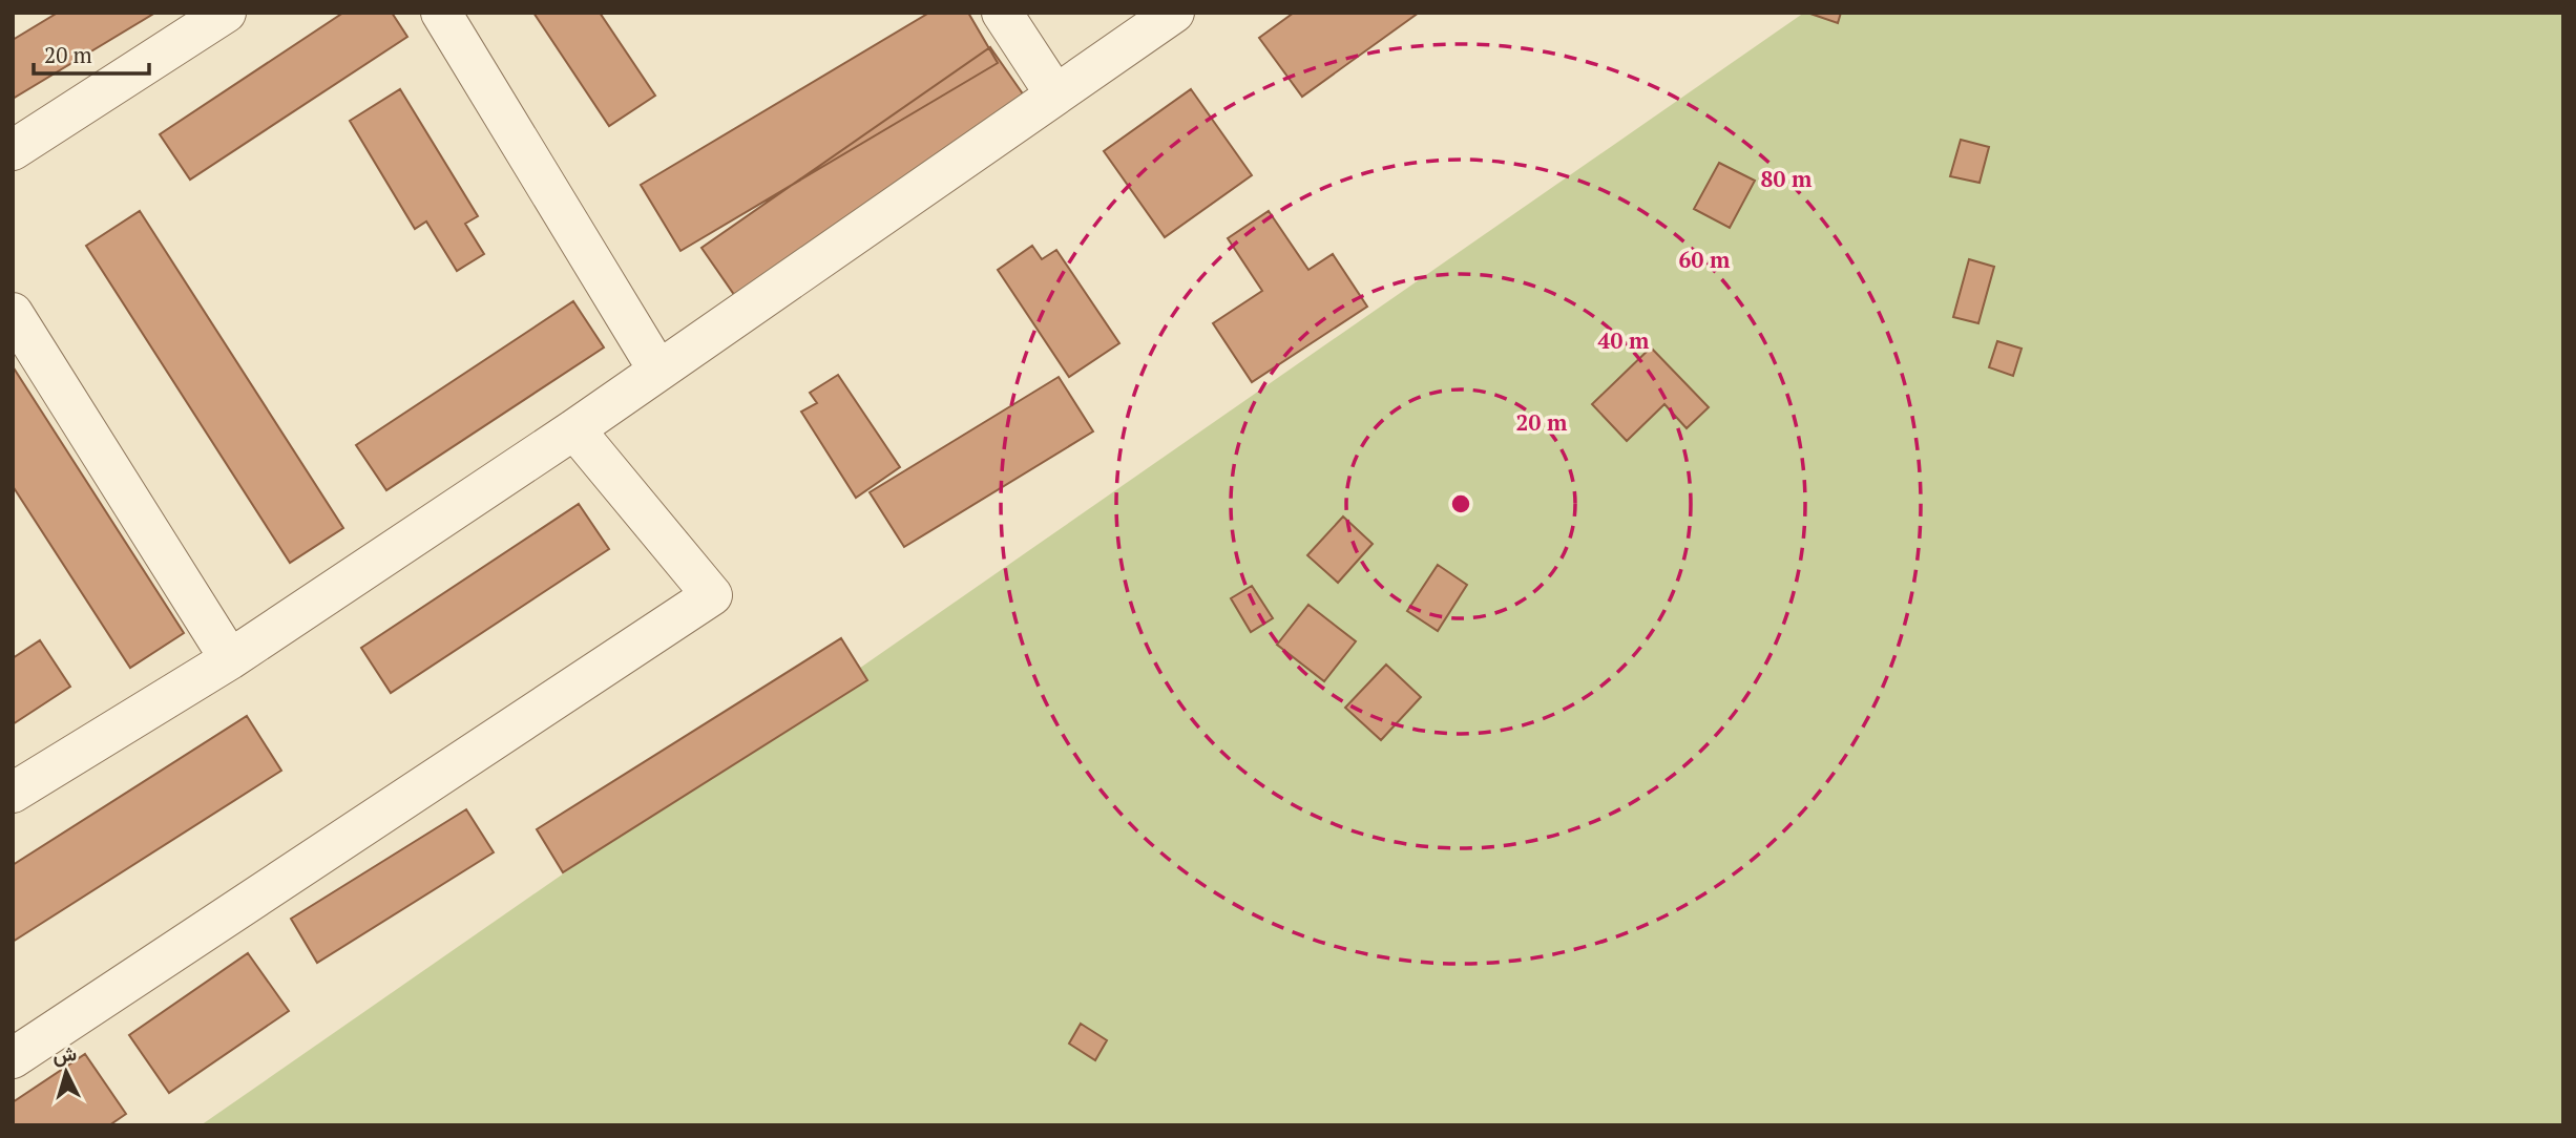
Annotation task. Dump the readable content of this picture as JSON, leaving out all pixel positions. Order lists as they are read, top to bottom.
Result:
{
  "scale_bar": "20 m",
  "north": "top",
  "rings": [
    "80 m",
    "60 m",
    "40 m",
    "20 m"
  ]
}
